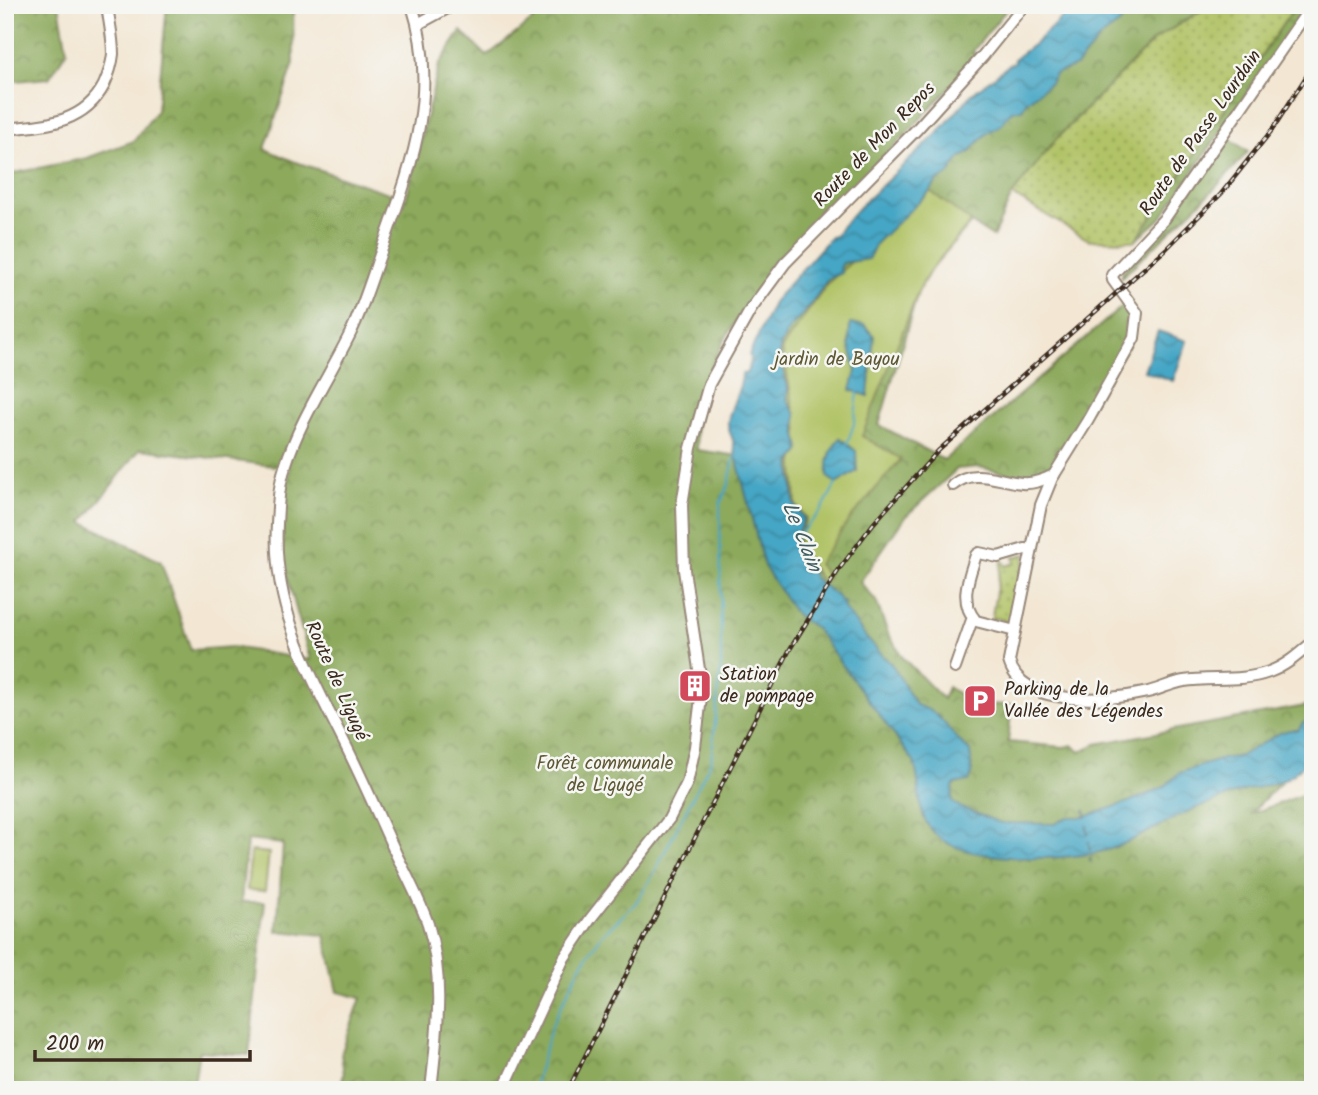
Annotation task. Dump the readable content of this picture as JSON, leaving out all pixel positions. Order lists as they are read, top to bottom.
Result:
{
  "streets": {
    "street": ["Route de Passe Lourdain", "Route de Mon Repos", "Route de Ligugé"]
  },
  "water": ["Le Clain"],
  "parks": ["jardin de Bayou", "Forêt communale de Ligugé"],
  "places": {
    "building": ["Station de pompage"],
    "parking": ["Parking de la Vallée des Légendes"]
  },
  "scale_bar": "200 m"
}
